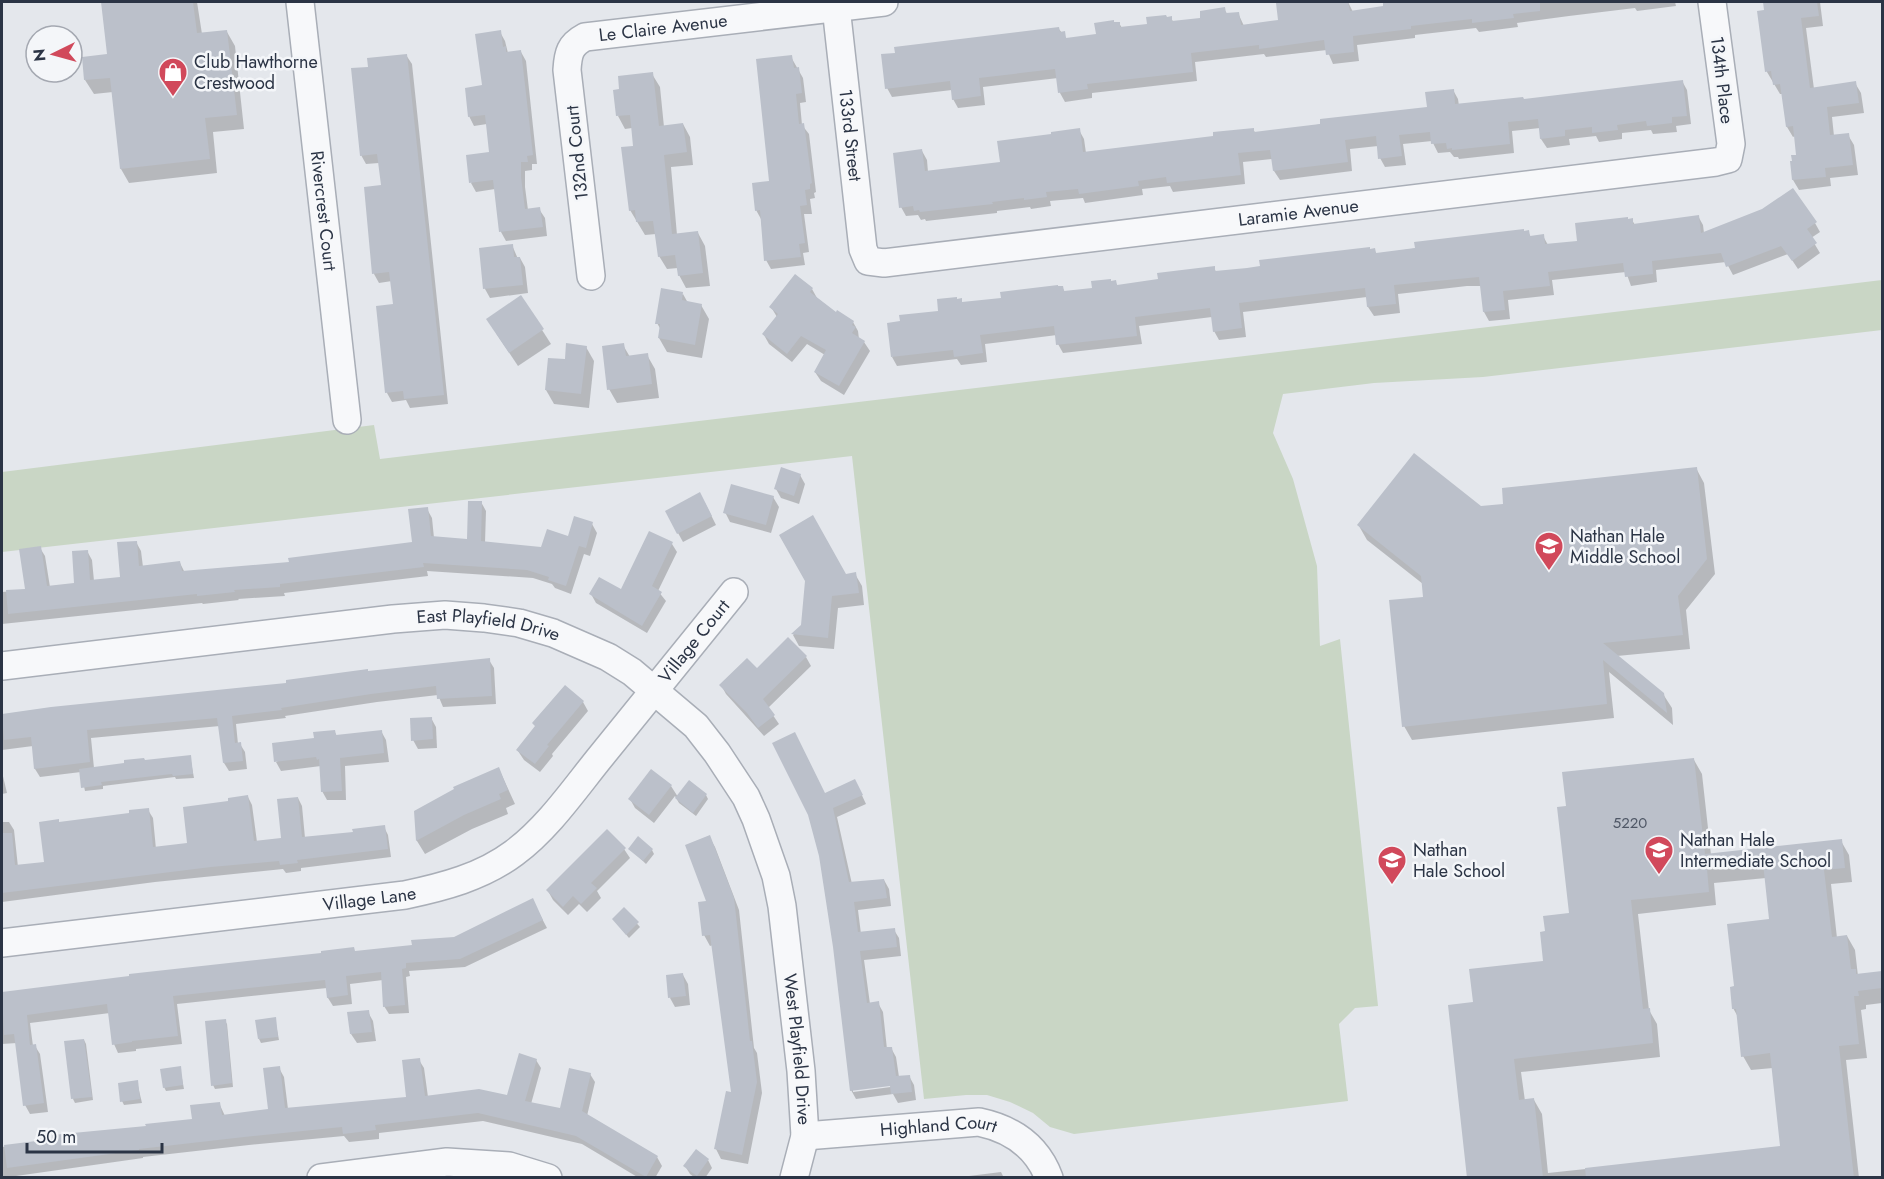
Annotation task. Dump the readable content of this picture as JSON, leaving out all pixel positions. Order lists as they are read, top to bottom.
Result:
{
  "streets": {
    "street": [
      "Le Claire Avenue",
      "134th Place",
      "133rd Street",
      "132nd Court",
      "Rivercrest Court",
      "Laramie Avenue",
      "East Playfield Drive",
      "Village Court",
      "Village Lane",
      "West Playfield Drive",
      "Highland Court"
    ]
  },
  "crossings": [
    ["Le Claire Avenue", "133rd Street"],
    ["Le Claire Avenue", "132nd Court"],
    ["134th Place", "Laramie Avenue"],
    ["133rd Street", "Laramie Avenue"],
    ["East Playfield Drive", "Village Court"],
    ["East Playfield Drive", "Village Lane"],
    ["East Playfield Drive", "West Playfield Drive"],
    ["Village Court", "Village Lane"],
    ["West Playfield Drive", "Highland Court"]
  ],
  "places": {
    "shop": ["Club Hawthorne Crestwood"],
    "school or university": ["Nathan Hale Middle School", "Nathan Hale Intermediate School", "Nathan Hale School"]
  },
  "house_numbers": ["5220"],
  "scale_bar": "50 m",
  "north": "left"
}
